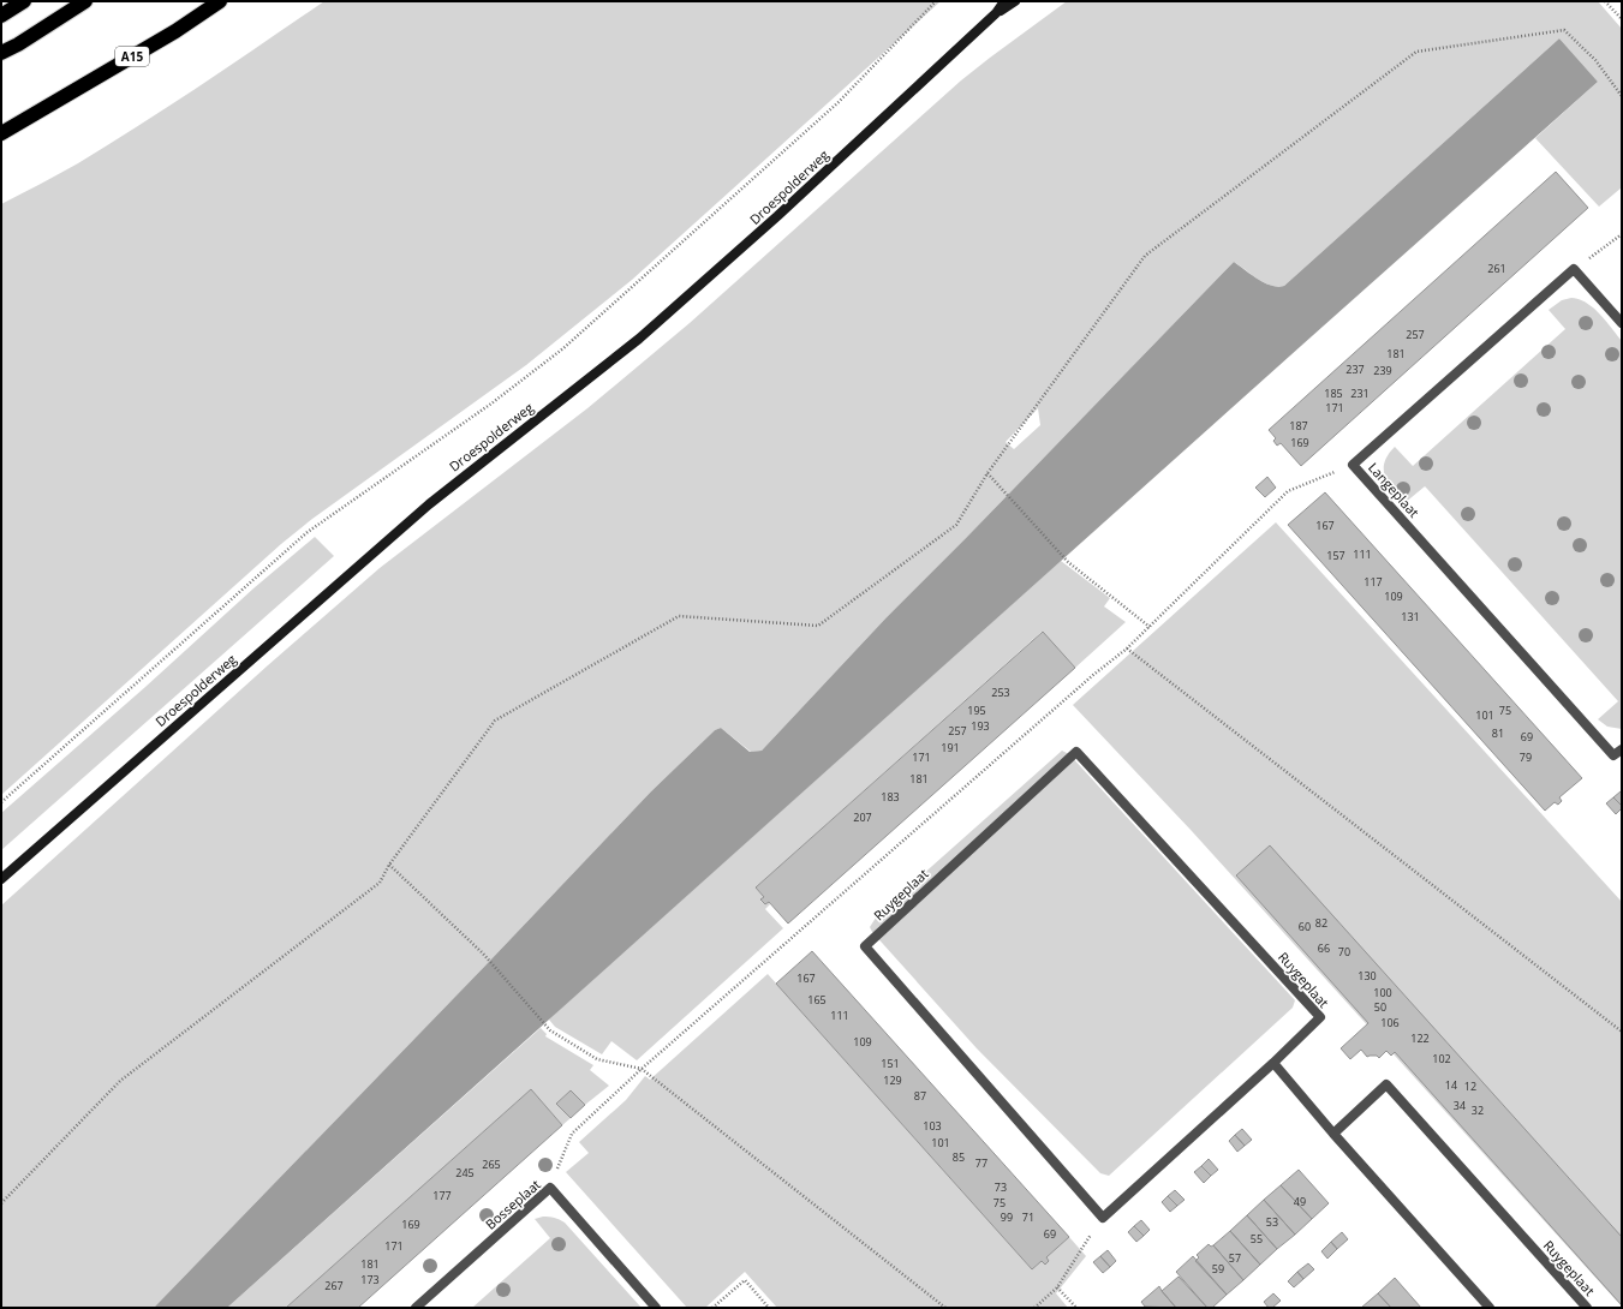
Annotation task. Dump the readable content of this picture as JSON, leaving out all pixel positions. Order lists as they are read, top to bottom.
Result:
{
  "streets": {
    "highway": ["A15"],
    "main road": ["Droespolderweg"],
    "street": ["Langeplaat", "Ruygeplaat", "Bosseplaat"]
  },
  "house_numbers": [
    "261",
    "257",
    "181",
    "237",
    "239",
    "185",
    "231",
    "171",
    "187",
    "169",
    "167",
    "111",
    "157",
    "117",
    "109",
    "131",
    "253",
    "195",
    "75",
    "101",
    "193",
    "257",
    "81",
    "69",
    "191",
    "171",
    "79",
    "181",
    "183",
    "207",
    "82",
    "60",
    "66",
    "70",
    "130",
    "167",
    "100",
    "165",
    "50",
    "111",
    "106",
    "122",
    "109",
    "102",
    "151",
    "129",
    "14",
    "12",
    "87",
    "34",
    "32",
    "103",
    "101",
    "85",
    "77",
    "265",
    "245",
    "73",
    "177",
    "49",
    "75",
    "99",
    "71",
    "53",
    "169",
    "69",
    "55",
    "171",
    "57",
    "181",
    "59",
    "173",
    "267"
  ]
}
